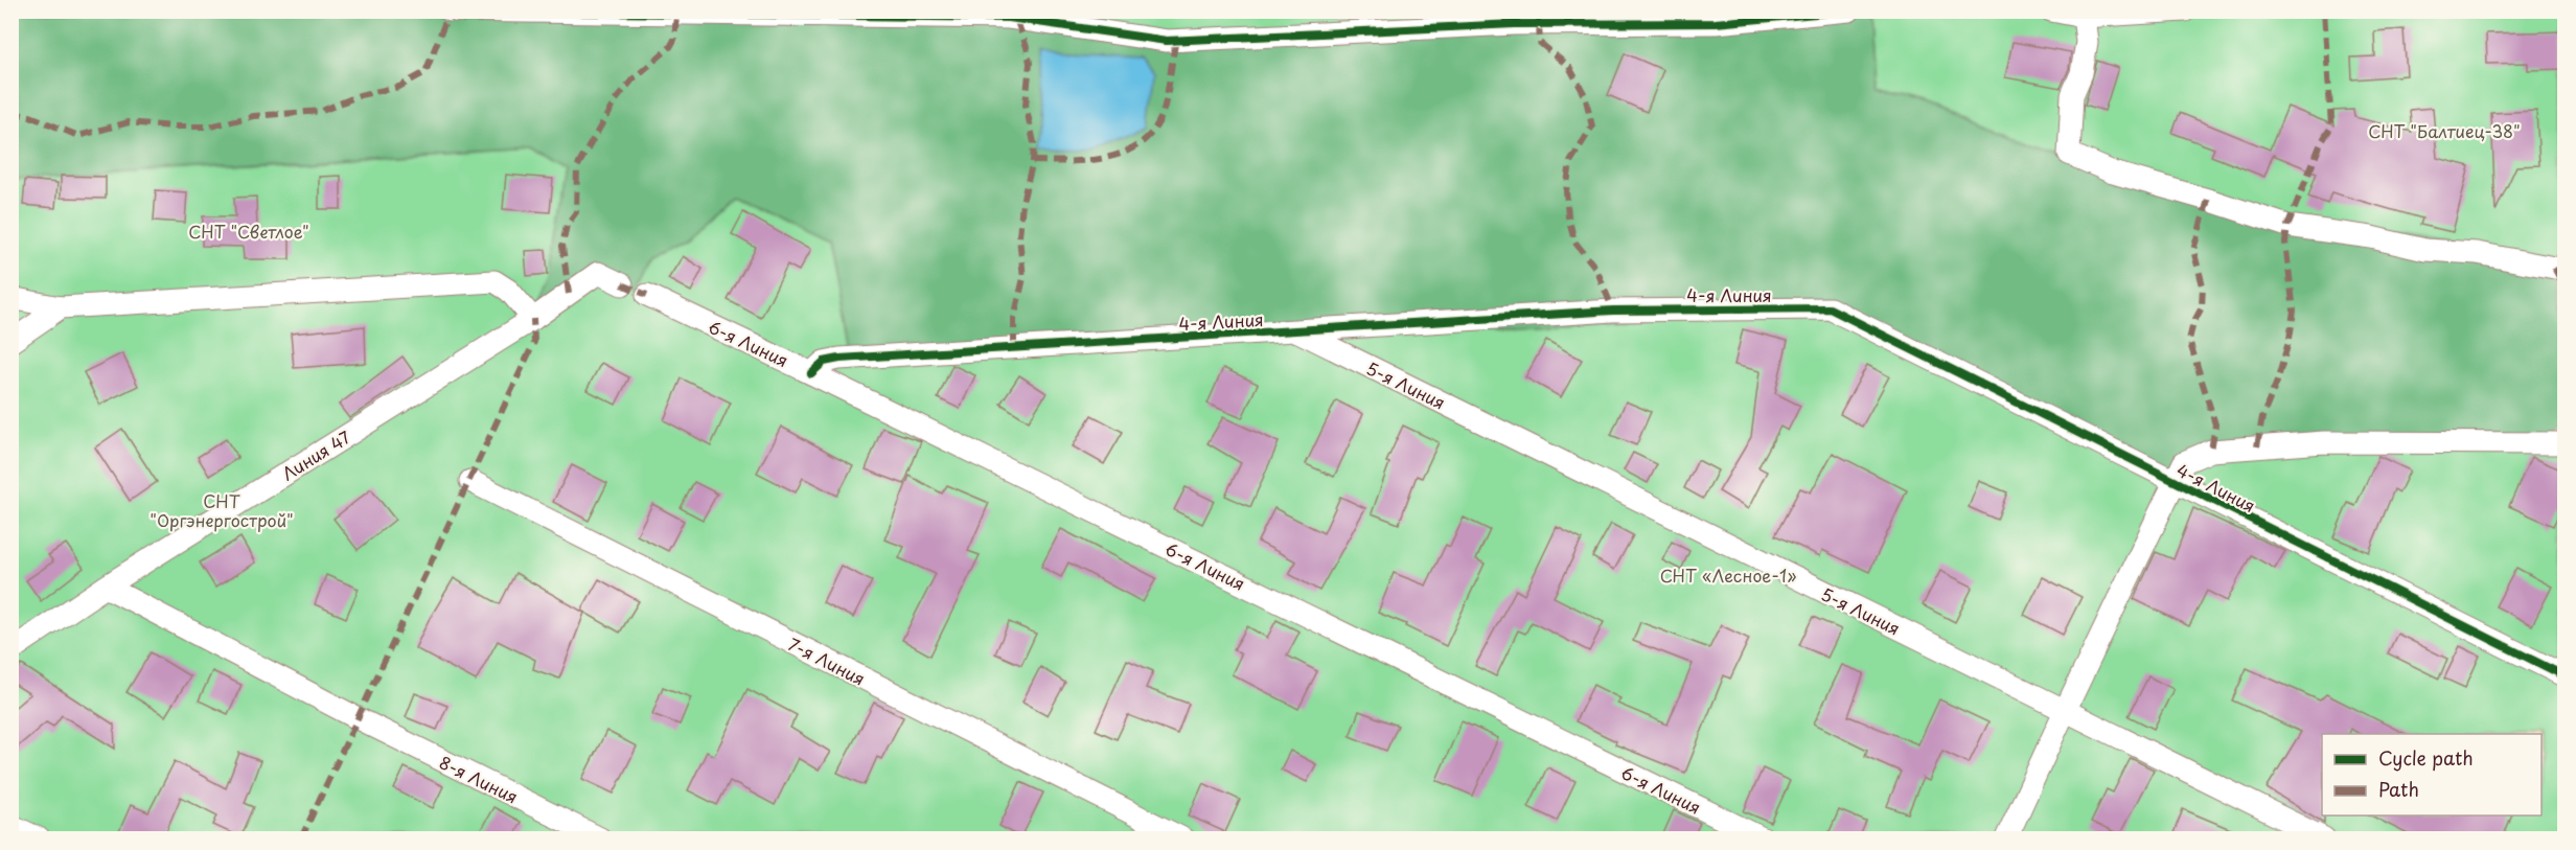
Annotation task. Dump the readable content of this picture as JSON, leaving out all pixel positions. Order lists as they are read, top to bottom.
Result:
{
  "streets": {
    "street": [
      "4-я Линия",
      "6-я Линия",
      "5-я Линия",
      "Линия 47",
      "7-я Линия",
      "8-я Линия"
    ]
  },
  "crossings": [
    ["4-я Линия", "6-я Линия"],
    ["4-я Линия", "5-я Линия"],
    ["Линия 47", "8-я Линия"]
  ],
  "parks": [
    "СНТ \"Балтиец-38\"",
    "СНТ \"Светлое\"",
    "СНТ \"Оргэнергострой\"",
    "СНТ «Лесное-1»"
  ],
  "legend": ["Cycle path", "Path"]
}
